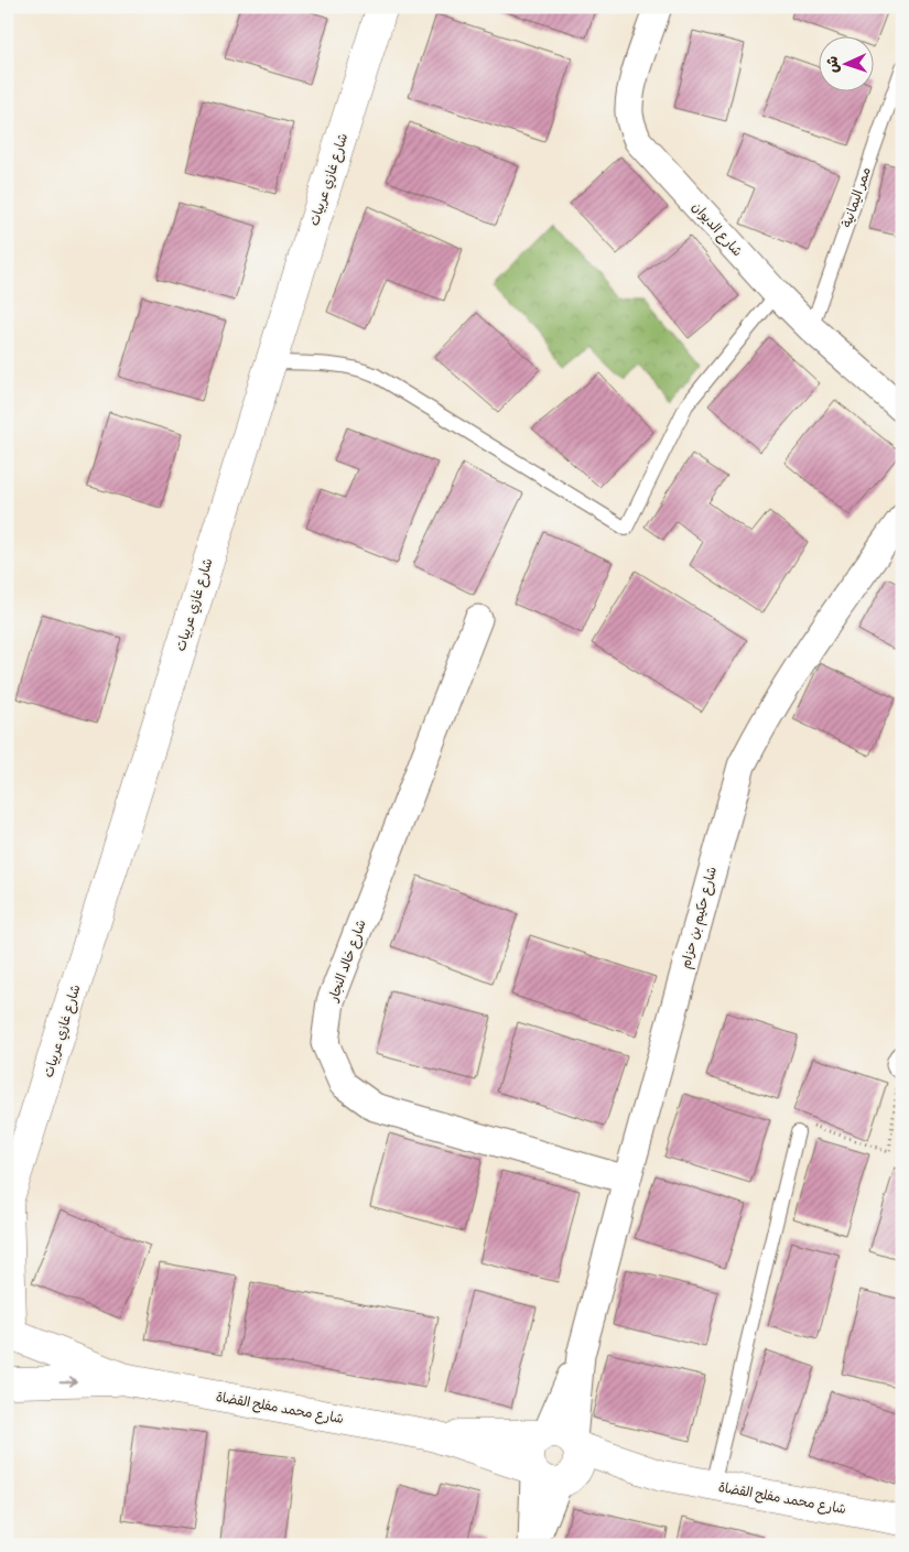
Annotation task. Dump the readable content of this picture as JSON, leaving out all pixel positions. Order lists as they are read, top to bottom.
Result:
{
  "streets": {
    "street": [
      "شارع غازي عربيات",
      "شارع الديوان",
      "شارع حكيم بن حزام",
      "شارع خالد النجار",
      "شارع محمد مفلح القضاة"
    ],
    "lane": ["ممر اليمانية"]
  },
  "crossings": [
    ["شارع غازي عربيات", "شارع محمد مفلح القضاة"],
    ["ممر اليمانية", "شارع الديوان"],
    ["شارع حكيم بن حزام", "شارع خالد النجار"],
    ["شارع حكيم بن حزام", "شارع محمد مفلح القضاة"]
  ],
  "north": "left"
}
